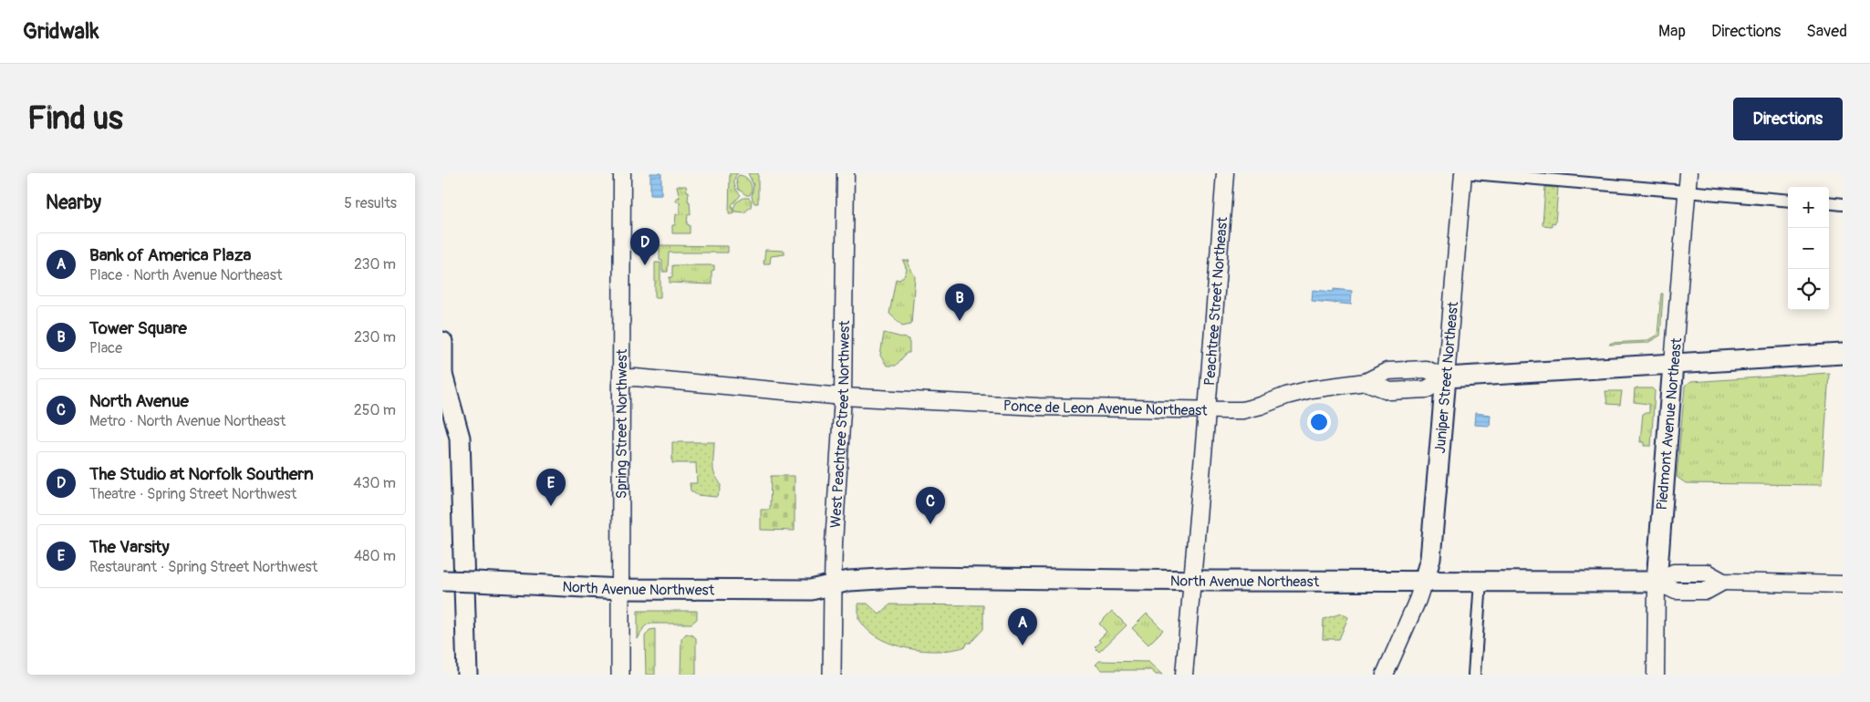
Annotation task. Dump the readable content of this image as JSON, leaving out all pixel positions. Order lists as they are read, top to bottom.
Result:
{
  "streets": {
    "highway": [
      "Juniper Street Northeast",
      "Ponce de Leon Avenue Northeast",
      "Piedmont Avenue Northeast",
      "North Avenue Northeast",
      "North Avenue Northwest"
    ],
    "main road": ["Peachtree Street Northeast", "Spring Street Northwest", "West Peachtree Street Northwest"]
  },
  "crossings": [
    ["Peachtree Street Northeast", "Ponce de Leon Avenue Northeast"],
    ["Peachtree Street Northeast", "North Avenue Northeast"],
    ["Juniper Street Northeast", "Ponce de Leon Avenue Northeast"],
    ["Juniper Street Northeast", "North Avenue Northeast"],
    ["Ponce de Leon Avenue Northeast", "Spring Street Northwest"],
    ["Ponce de Leon Avenue Northeast", "West Peachtree Street Northwest"],
    ["Ponce de Leon Avenue Northeast", "Piedmont Avenue Northeast"],
    ["Spring Street Northwest", "North Avenue Northwest"],
    ["West Peachtree Street Northwest", "North Avenue Northeast"],
    ["West Peachtree Street Northwest", "North Avenue Northwest"],
    ["Piedmont Avenue Northeast", "North Avenue Northeast"],
    ["North Avenue Northeast", "North Avenue Northwest"]
  ],
  "page": {
    "header": "Gridwalk",
    "nav": ["Map", "Directions", "Saved"],
    "buttons": "Directions",
    "title": "Find us",
    "heading": ["Nearby", "5 results"],
    "map_buttons": ["+", "−"],
    "pins": [
      "D",
      "B",
      "E",
      "C",
      "A"
    ],
    "list": [
      {
        "mark": "A",
        "name": "Bank of America Plaza",
        "note": "Place · North Avenue Northeast",
        "value": "230 m"
      },
      {
        "mark": "B",
        "name": "Tower Square",
        "note": "Place",
        "value": "230 m"
      },
      {
        "mark": "C",
        "name": "North Avenue",
        "note": "Metro · North Avenue Northeast",
        "value": "250 m"
      },
      {
        "mark": "D",
        "name": "The Studio at Norfolk Southern",
        "note": "Theatre · Spring Street Northwest",
        "value": "430 m"
      },
      {
        "mark": "E",
        "name": "The Varsity",
        "note": "Restaurant · Spring Street Northwest",
        "value": "480 m"
      }
    ]
  }
}
